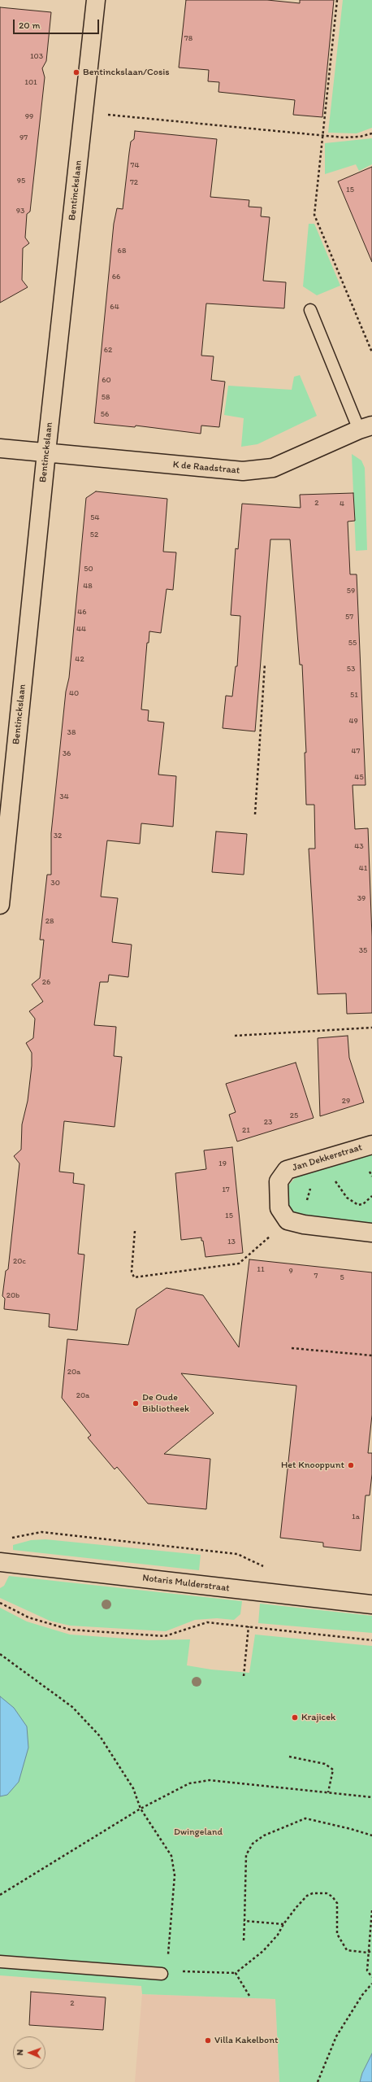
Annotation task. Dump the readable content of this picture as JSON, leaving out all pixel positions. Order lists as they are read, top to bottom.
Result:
{
  "streets": {
    "street": [
      "Bentinckslaan",
      "K de Raadstraat",
      "Jan Dekkerstraat",
      "Notaris Mulderstraat"
    ]
  },
  "crossings": [
    ["Bentinckslaan", "K de Raadstraat"]
  ],
  "parks": ["Dwingeland"],
  "places": [
    "Bentinckslaan/Cosis",
    "De Oude Bibliotheek",
    "Het Knooppunt",
    "Krajicek",
    "Villa Kakelbont"
  ],
  "house_numbers": [
    "78",
    "103",
    "101",
    "99",
    "97",
    "74",
    "95",
    "72",
    "15",
    "93",
    "68",
    "66",
    "64",
    "62",
    "60",
    "58",
    "56",
    "2",
    "4",
    "54",
    "52",
    "50",
    "48",
    "59",
    "46",
    "57",
    "44",
    "55",
    "42",
    "53",
    "40",
    "51",
    "49",
    "38",
    "47",
    "36",
    "45",
    "34",
    "32",
    "43",
    "41",
    "30",
    "39",
    "28",
    "35",
    "26",
    "29",
    "25",
    "23",
    "21",
    "19",
    "17",
    "15",
    "13",
    "20c",
    "11",
    "9",
    "7",
    "5",
    "20b",
    "20a",
    "20a",
    "1a",
    "2"
  ],
  "scale_bar": "20 m",
  "north": "left"
}
